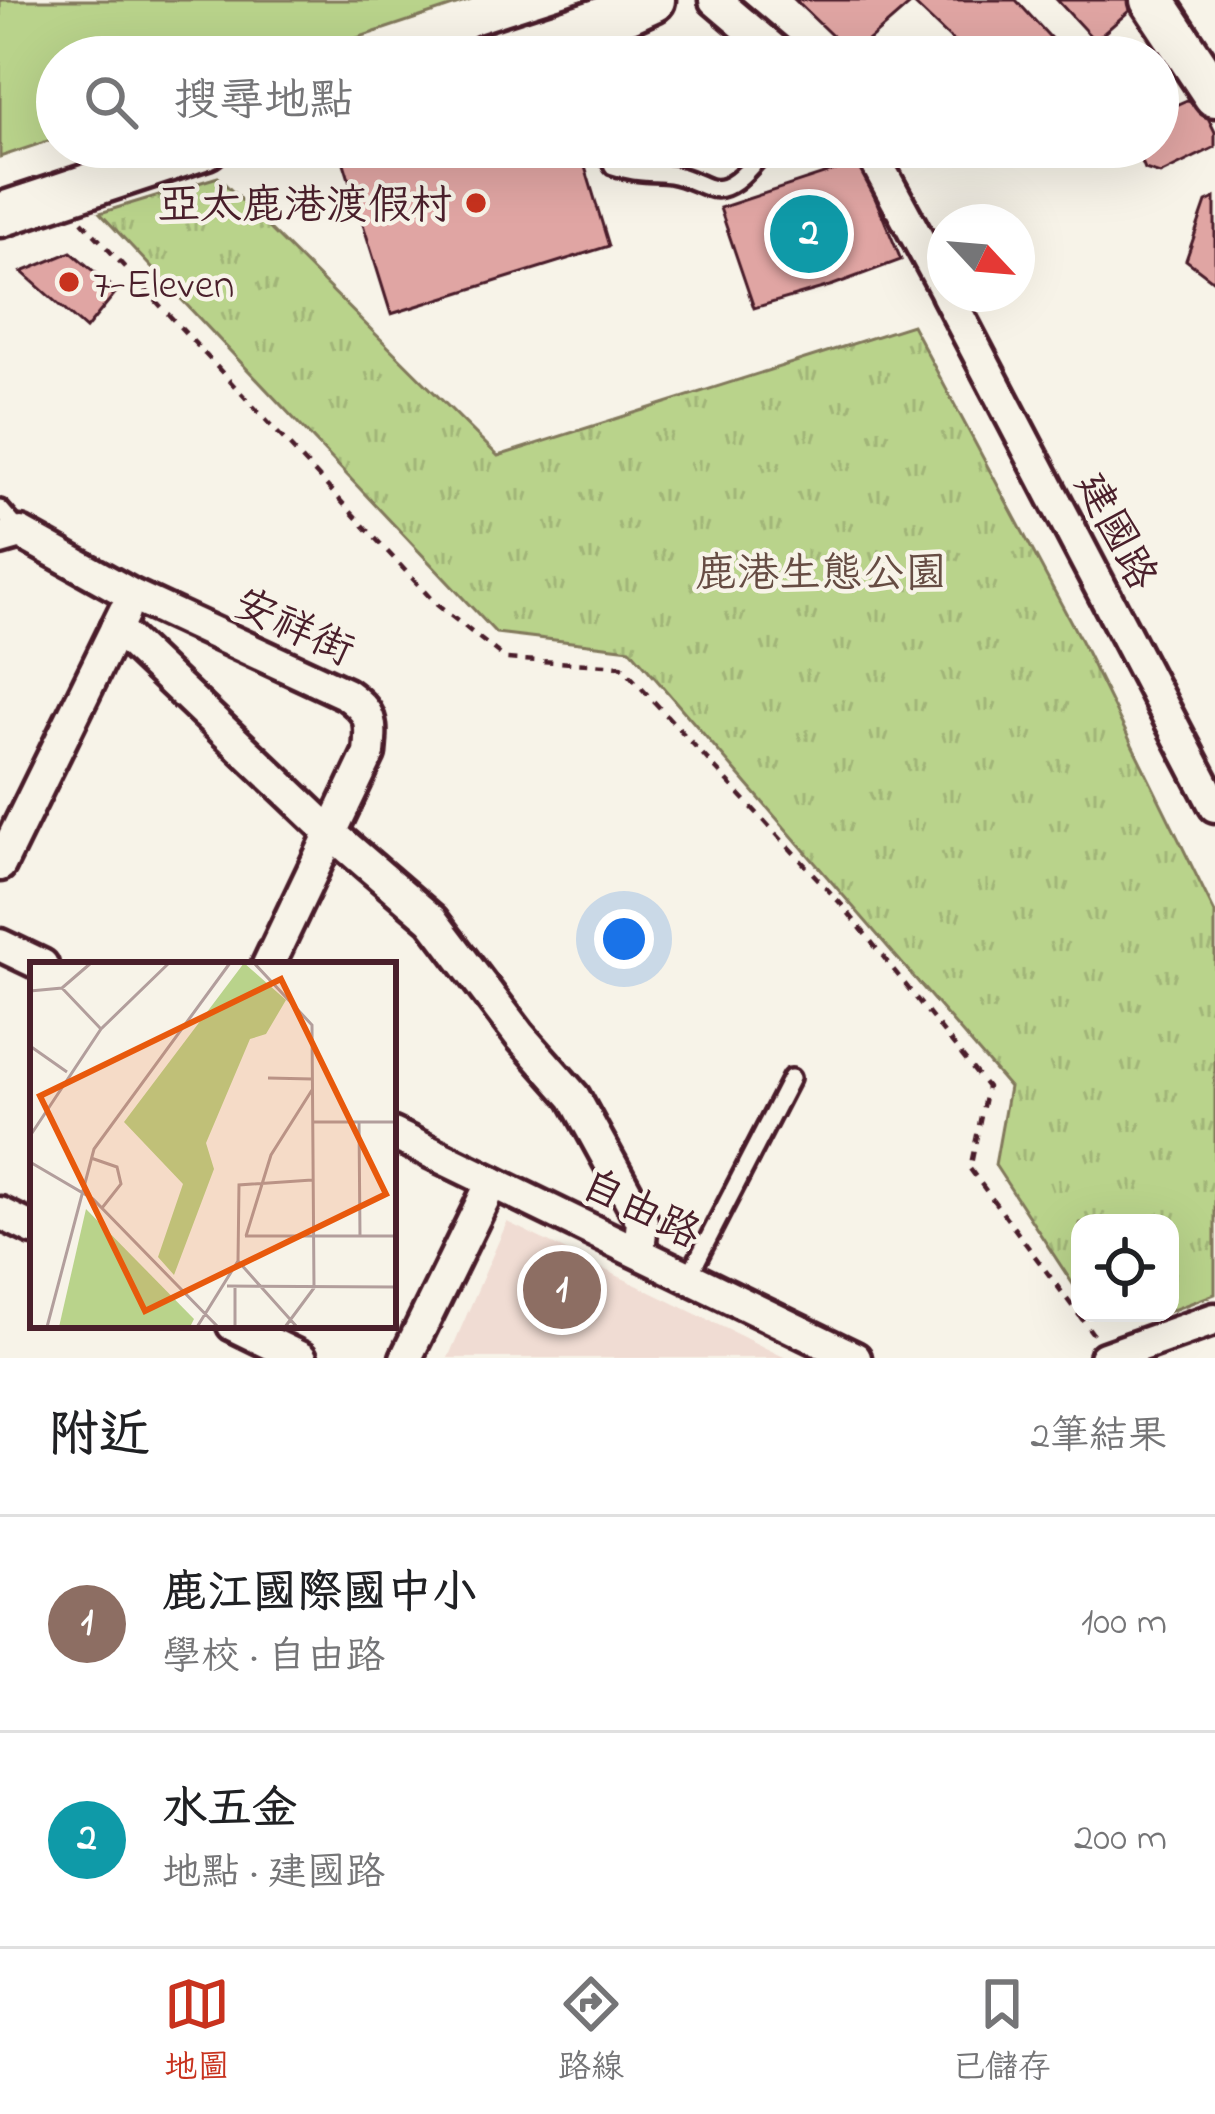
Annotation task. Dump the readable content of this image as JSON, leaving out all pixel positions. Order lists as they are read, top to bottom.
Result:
{
  "streets": {
    "street": ["建國路", "安祥街", "自由路"]
  },
  "parks": ["鹿港生態公園"],
  "places": ["亞太鹿港渡假村", "7-Eleven"],
  "north": "bottom right",
  "page": {
    "search": "搜尋地點",
    "pins": ["2", "1"],
    "heading": ["附近", "2筆結果"],
    "list": [
      {
        "mark": "1",
        "name": "鹿江國際國中小",
        "note": "學校 · 自由路",
        "value": "100 m"
      },
      {
        "mark": "2",
        "name": "水五金",
        "note": "地點 · 建國路",
        "value": "200 m"
      }
    ],
    "nav": ["地圖", "路線", "已儲存"]
  }
}
